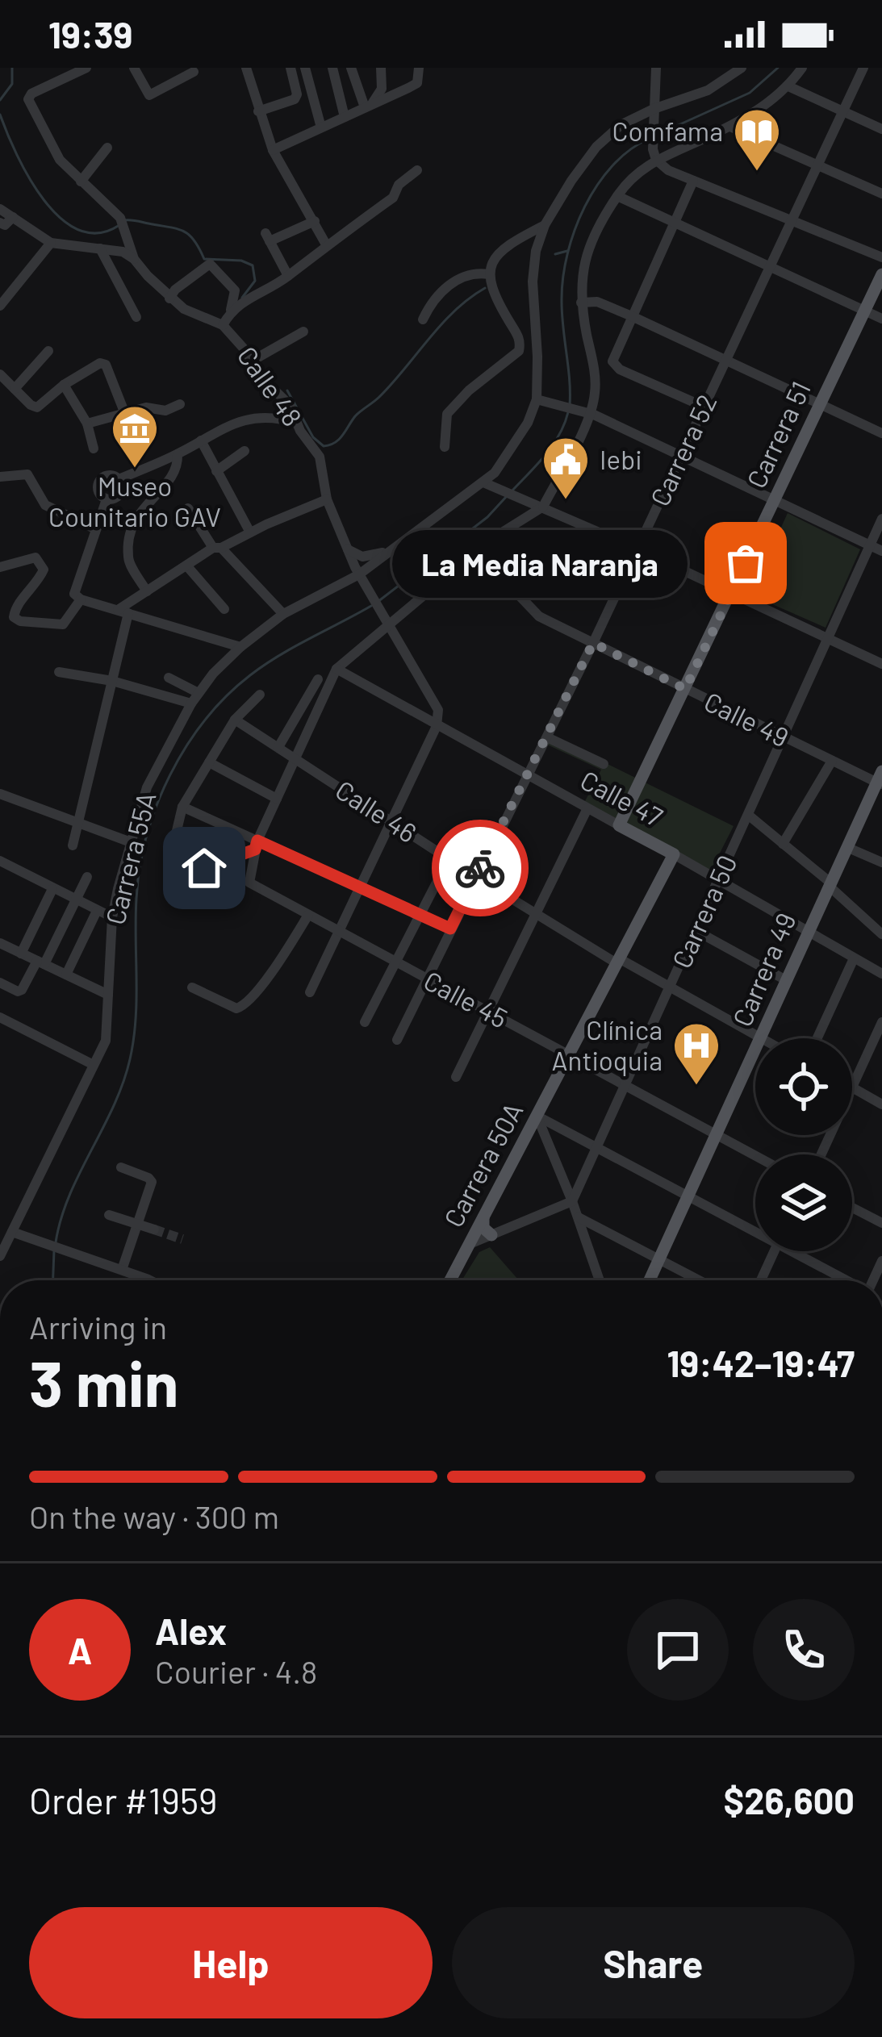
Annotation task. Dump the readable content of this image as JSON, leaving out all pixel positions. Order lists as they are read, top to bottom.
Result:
{
  "streets": {
    "main road": [
      "Carrera 51",
      "Calle 47",
      "Carrera 49",
      "Carrera 50A"
    ],
    "street": [
      "Calle 48",
      "Carrera 52",
      "Calle 49",
      "Calle 46",
      "Carrera 55A",
      "Carrera 50",
      "Calle 45"
    ]
  },
  "crossings": [
    ["Calle 48", "Calle 47"],
    ["Calle 48", "Carrera 55A"],
    ["Carrera 51", "Calle 49"],
    ["Carrera 51", "Calle 47"],
    ["Carrera 52", "Calle 49"],
    ["Carrera 52", "Calle 47"],
    ["Carrera 52", "Calle 46"],
    ["Carrera 52", "Calle 45"],
    ["Calle 49", "Carrera 50"],
    ["Calle 49", "Carrera 49"],
    ["Calle 47", "Carrera 50"],
    ["Calle 47", "Carrera 49"],
    ["Calle 47", "Carrera 50A"],
    ["Calle 46", "Carrera 50"],
    ["Calle 46", "Carrera 50A"],
    ["Carrera 50", "Calle 45"],
    ["Carrera 49", "Calle 45"],
    ["Calle 45", "Carrera 50A"]
  ],
  "places": {
    "library": ["Comfama"],
    "museum": ["Museo Counitario GAV"],
    "public building": ["Iebi"],
    "other": ["La Media Naranja"],
    "hospital": ["Clínica Antioquia"]
  },
  "page": {
    "status": "19:39",
    "bubble": "La Media Naranja",
    "heading": ["3 min", "Arriving in", "19:42–19:47"],
    "panel": [
      "Alex",
      "Courier · 4.8",
      "Order #1959",
      "$26,600"
    ],
    "bar": "On the way · 300 m",
    "round": "A",
    "buttons": ["Help", "Share"]
  }
}
